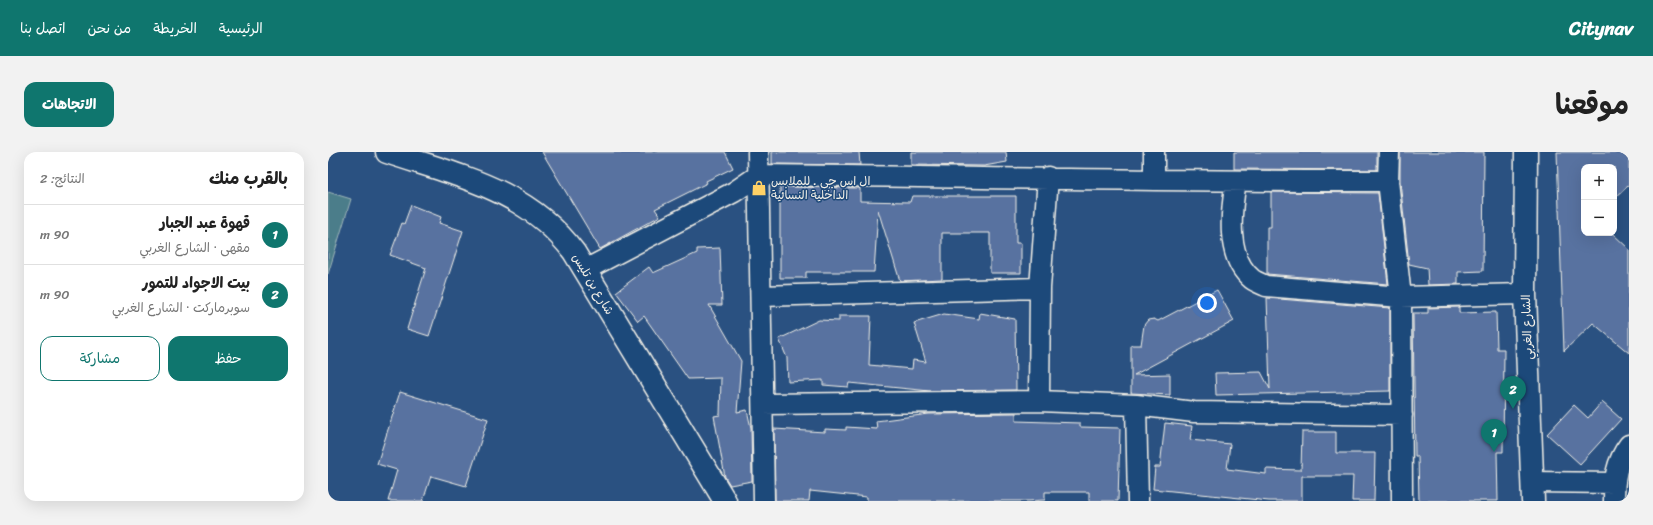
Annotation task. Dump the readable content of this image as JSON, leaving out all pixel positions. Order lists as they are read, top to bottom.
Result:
{
  "streets": {
    "street": ["شارع بن تليس", "الشارع الغربي"]
  },
  "places": {
    "shop": ["ال اس جي . للملابس الداخلية النسائية"]
  },
  "page": {
    "header": "Citynav",
    "nav": [
      "الرئيسية",
      "الخريطة",
      "من نحن",
      "اتصل بنا"
    ],
    "title": "موقعنا",
    "buttons": [
      "الاتجاهات",
      ["حفظ", "مشاركة"]
    ],
    "heading": ["بالقرب منك", "النتائج: 2"],
    "map_buttons": ["+", "−"],
    "list": [
      {
        "mark": "1",
        "name": "قهوة عبد الجبار",
        "note": "مقهى · الشارع الغربي",
        "value": "90 m"
      },
      {
        "mark": "2",
        "name": "بيت الاجواد للتمور",
        "note": "سوبرماركت · الشارع الغربي",
        "value": "90 m"
      }
    ],
    "pins": ["2", "1"]
  }
}
